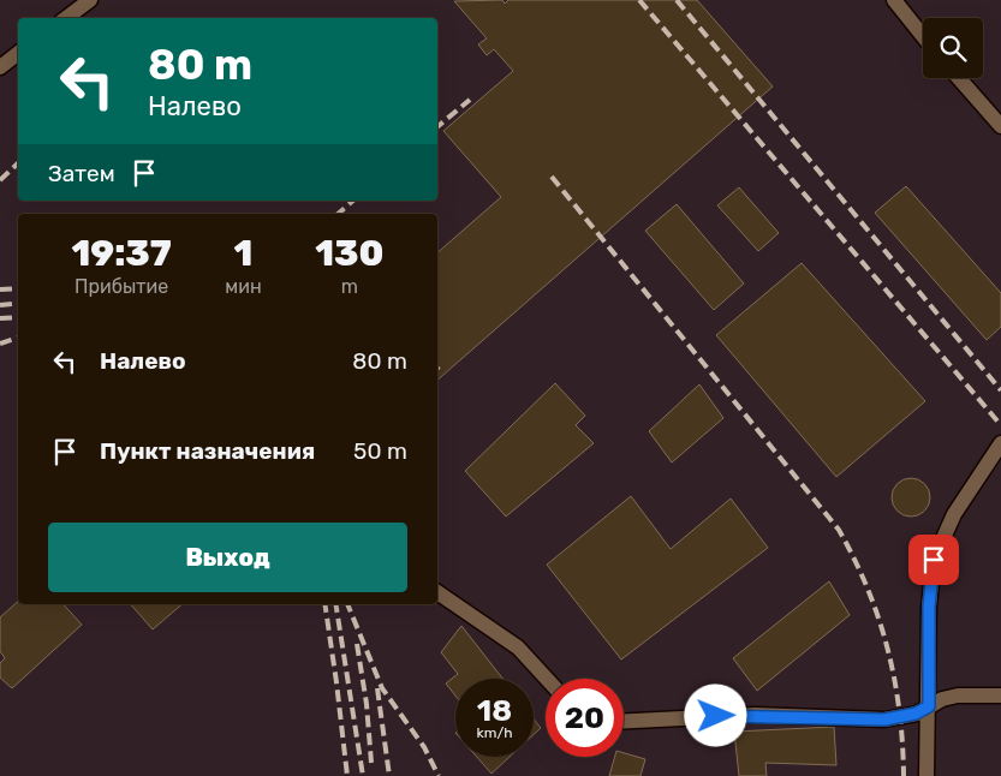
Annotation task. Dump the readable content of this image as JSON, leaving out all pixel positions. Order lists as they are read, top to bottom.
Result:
{
  "page": {
    "turn": ["80 m", "Налево"],
    "then": "Затем",
    "eta": [
      "19:37",
      "Прибытие",
      "1",
      "мин",
      "130",
      "m"
    ],
    "list": [
      {
        "name": "Налево",
        "value": "80 m"
      },
      {
        "name": "Пункт назначения",
        "value": "50 m"
      }
    ],
    "buttons": "Выход",
    "speed": "18 km/h",
    "limit": "20"
  }
}
